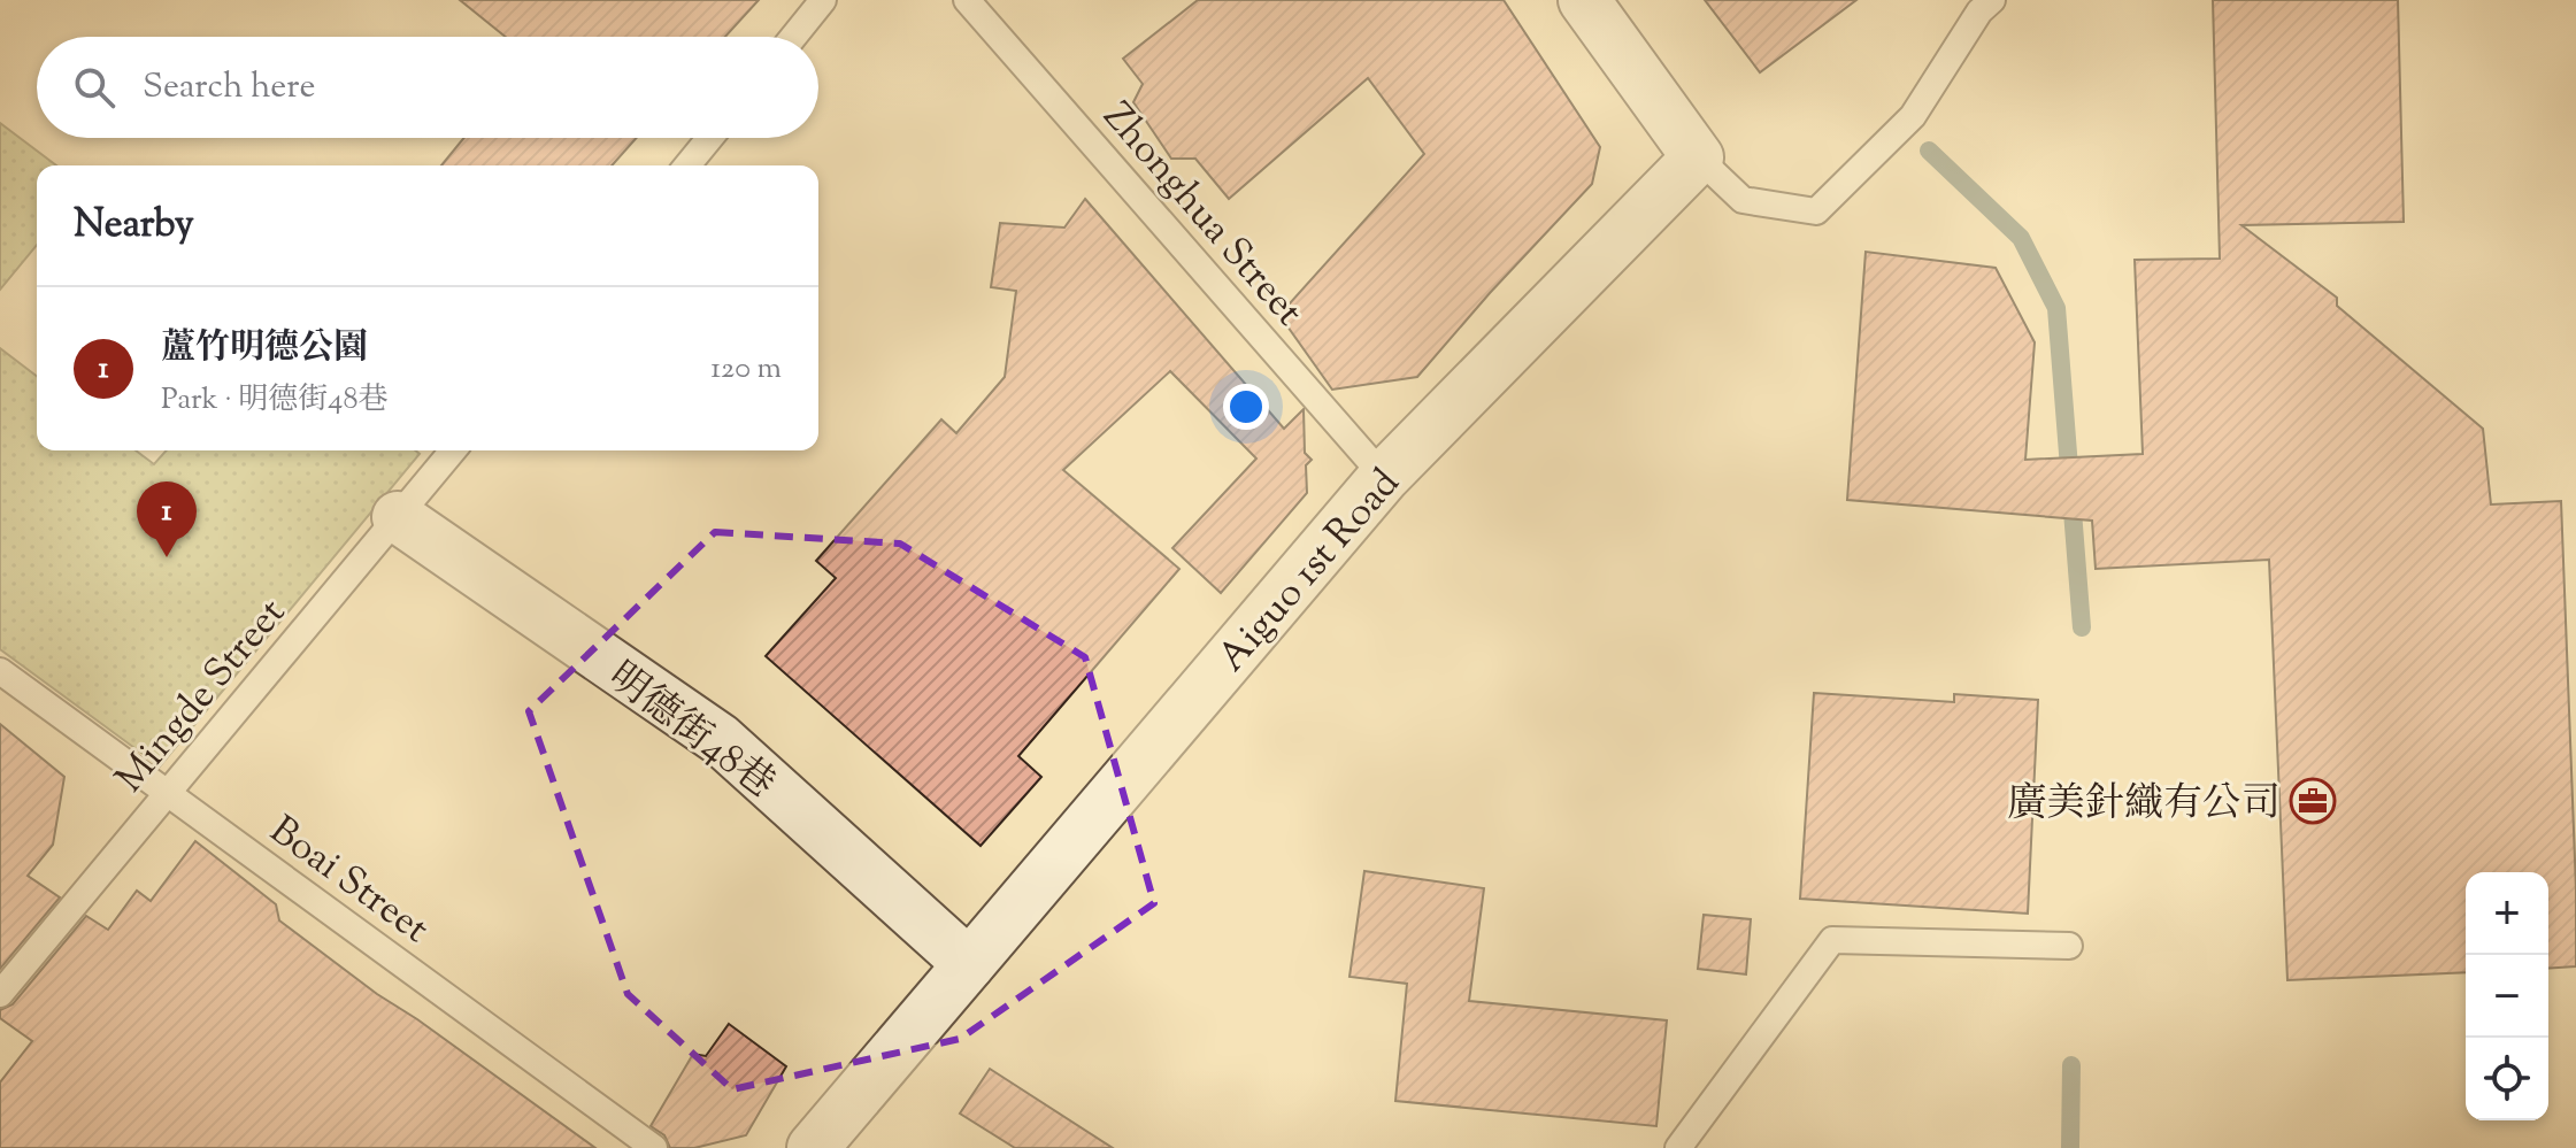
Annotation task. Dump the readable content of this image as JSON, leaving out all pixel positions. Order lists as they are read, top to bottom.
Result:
{
  "streets": {
    "street": ["Aiguo 1st Road", "明德街48巷"],
    "lane": ["Zhonghua Street", "Mingde Street", "Boai Street"]
  },
  "crossings": [
    ["Zhonghua Street", "Aiguo 1st Road"],
    ["Aiguo 1st Road", "明德街48巷"],
    ["Mingde Street", "明德街48巷"],
    ["Mingde Street", "Boai Street"]
  ],
  "places": {
    "office": ["廣美針織有公司"]
  },
  "page": {
    "search": "Search here",
    "heading": "Nearby",
    "list": [
      {
        "mark": "1",
        "name": "蘆竹明德公園",
        "note": "Park · 明德街48巷",
        "value": "120 m"
      }
    ],
    "pins": "1",
    "map_buttons": ["+", "−"]
  }
}
